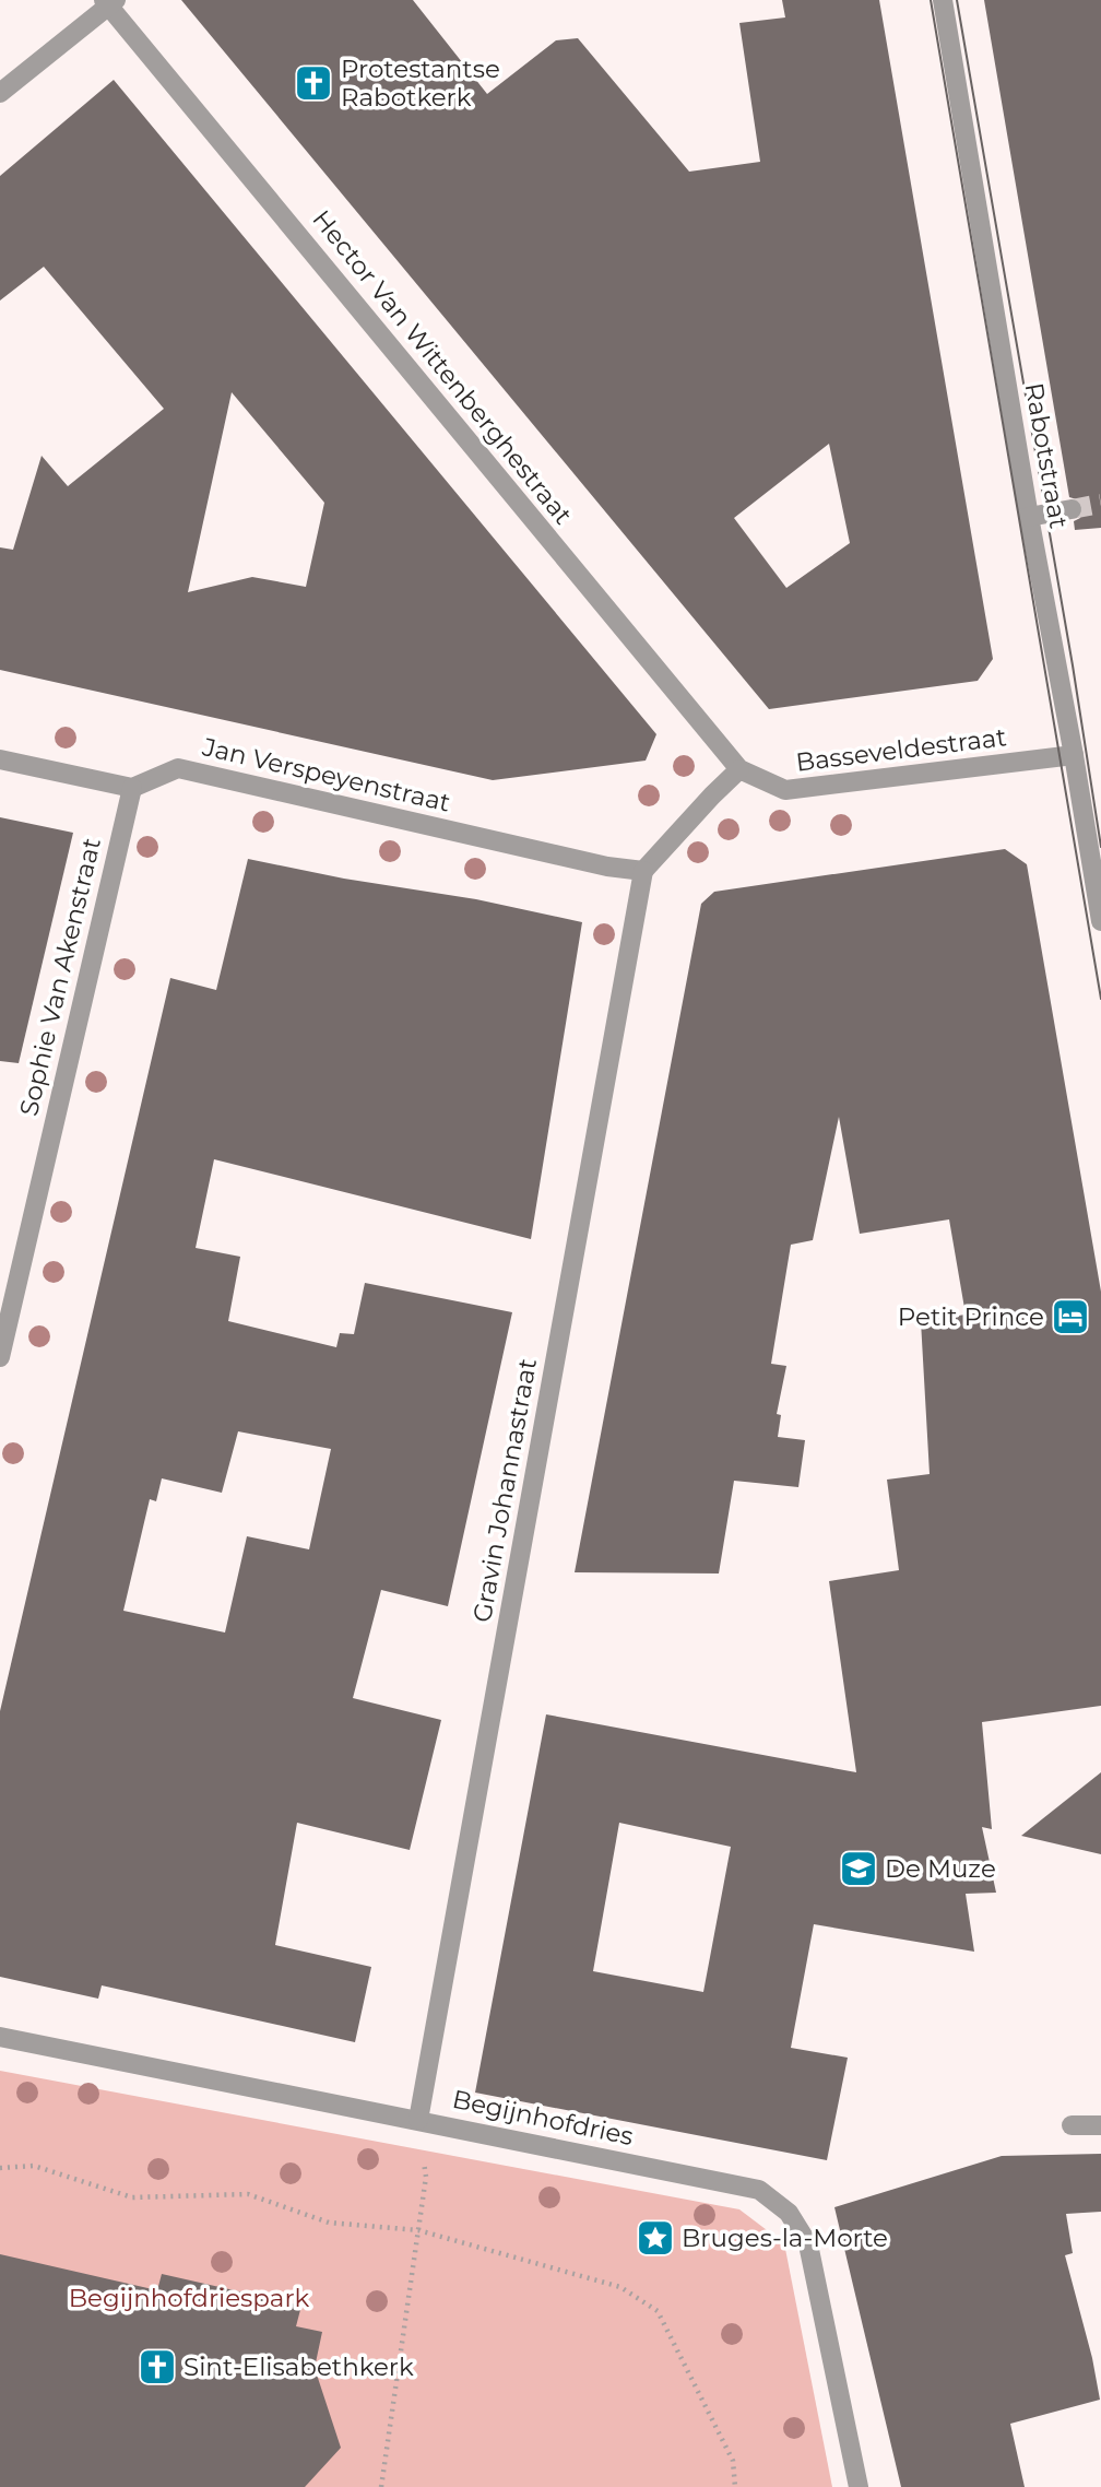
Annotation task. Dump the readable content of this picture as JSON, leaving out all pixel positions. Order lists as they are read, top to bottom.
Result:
{
  "streets": {
    "street": [
      "Hector Van Wittenberghestraat",
      "Rabotstraat",
      "Basseveldestraat",
      "Jan Verspeyenstraat",
      "Sophie Van Akenstraat",
      "Gravin Johannastraat",
      "Begijnhofdries"
    ]
  },
  "crossings": [
    ["Hector Van Wittenberghestraat", "Basseveldestraat"],
    ["Rabotstraat", "Basseveldestraat"],
    ["Jan Verspeyenstraat", "Sophie Van Akenstraat"],
    ["Jan Verspeyenstraat", "Gravin Johannastraat"],
    ["Gravin Johannastraat", "Begijnhofdries"]
  ],
  "parks": ["Begijnhofdriespark"],
  "places": {
    "church": ["Protestantse Rabotkerk", "Sint-Elisabethkerk"],
    "hotel": ["Petit Prince"],
    "school or university": ["De Muze"],
    "place": ["Bruges-la-Morte"]
  }
}
